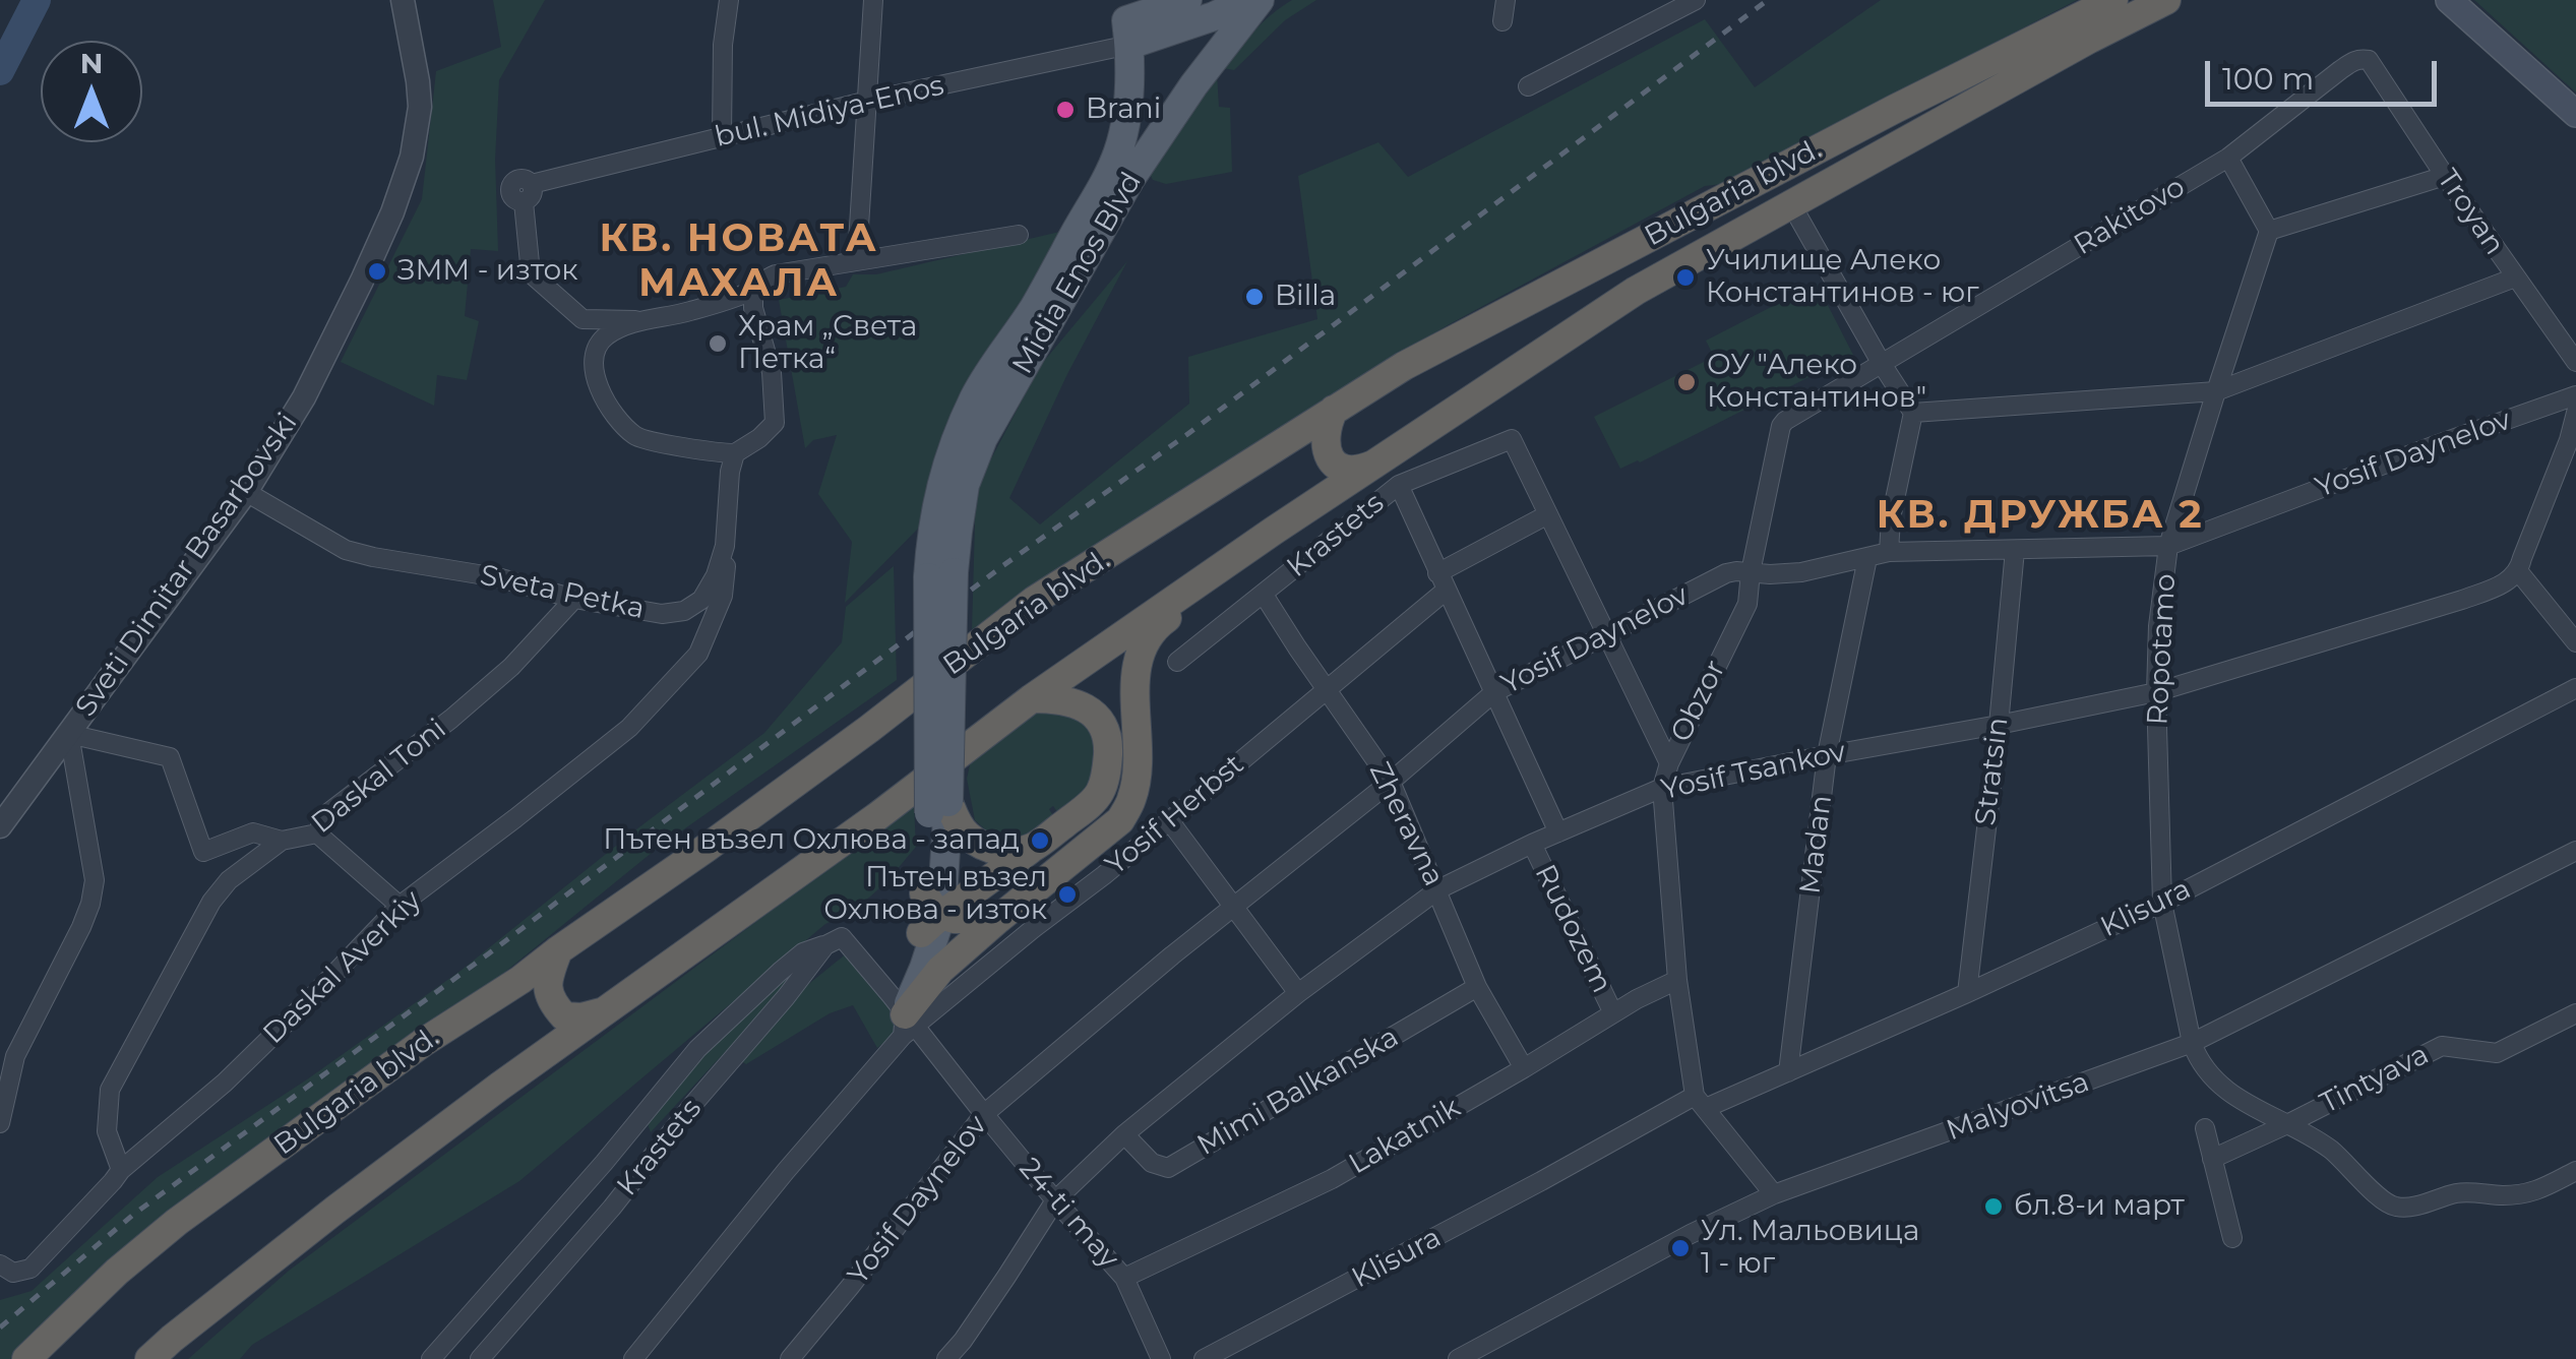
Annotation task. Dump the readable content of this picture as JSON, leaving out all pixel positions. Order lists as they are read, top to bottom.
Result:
{
  "streets": {
    "highway": ["Bulgaria blvd."],
    "main road": ["Midia Enos Blvd"],
    "street": [
      "bul. Midiya-Enos",
      "Troyan",
      "Rakitovo",
      "Yosif Daynelov",
      "Krastets",
      "Sveti Dimitar Basarbovski",
      "Sveta Petka",
      "Ropotamo",
      "Obzor",
      "Yosif Tsankov",
      "Stratsin",
      "Daskal Toni",
      "Yosif Herbst",
      "Zheravna",
      "Madan",
      "Klisura",
      "Rudozem",
      "Daskal Averkiy",
      "Tintyava",
      "Mimi Balkanska",
      "Malyovitsa",
      "Lakatnik",
      "24-ti may"
    ]
  },
  "crossings": [
    ["bul. Midiya-Enos", "Midia Enos Blvd"],
    ["bul. Midiya-Enos", "Sveta Petka"],
    ["Troyan", "Rakitovo"],
    ["Rakitovo", "Obzor"],
    ["Yosif Daynelov", "Ropotamo"],
    ["Yosif Daynelov", "Obzor"],
    ["Yosif Daynelov", "Stratsin"],
    ["Yosif Daynelov", "Zheravna"],
    ["Yosif Daynelov", "Madan"],
    ["Yosif Daynelov", "Rudozem"],
    ["Yosif Daynelov", "24-ti may"],
    ["Krastets", "Yosif Herbst"],
    ["Krastets", "Zheravna"],
    ["Krastets", "Rudozem"],
    ["Krastets", "24-ti may"],
    ["Sveti Dimitar Basarbovski", "Sveta Petka"],
    ["Sveta Petka", "Daskal Toni"],
    ["Sveta Petka", "Daskal Averkiy"],
    ["Ropotamo", "Yosif Tsankov"],
    ["Ropotamo", "Klisura"],
    ["Ropotamo", "Malyovitsa"],
    ["Obzor", "Yosif Tsankov"],
    ["Obzor", "Klisura"],
    ["Obzor", "Malyovitsa"],
    ["Obzor", "Lakatnik"],
    ["Yosif Tsankov", "Stratsin"],
    ["Yosif Tsankov", "Zheravna"],
    ["Yosif Tsankov", "Madan"],
    ["Yosif Tsankov", "Rudozem"],
    ["Yosif Tsankov", "Mimi Balkanska"],
    ["Yosif Tsankov", "24-ti may"],
    ["Stratsin", "Klisura"],
    ["Daskal Toni", "Daskal Averkiy"],
    ["Yosif Herbst", "Zheravna"],
    ["Yosif Herbst", "Rudozem"],
    ["Yosif Herbst", "24-ti may"],
    ["Zheravna", "Mimi Balkanska"],
    ["Zheravna", "Lakatnik"],
    ["Madan", "Klisura"],
    ["Rudozem", "Lakatnik"],
    ["Lakatnik", "24-ti may"]
  ],
  "districts": ["КВ. НОВАТА МАХАЛА", "КВ. ДРУЖБА 2"],
  "places": [
    "Brani",
    "ЗММ - изток",
    "Училище Алеко Константинов - юг",
    "Billa",
    "Храм „Света Петка“",
    "ОУ \"Алеко Константинов\"",
    "Пътен възел Охлюва - запад",
    "Пътен възел Охлюва - изток",
    "бл.8-и март",
    "Ул. Мальовица 1 - юг"
  ],
  "scale_bar": "100 m",
  "north": "top"
}
